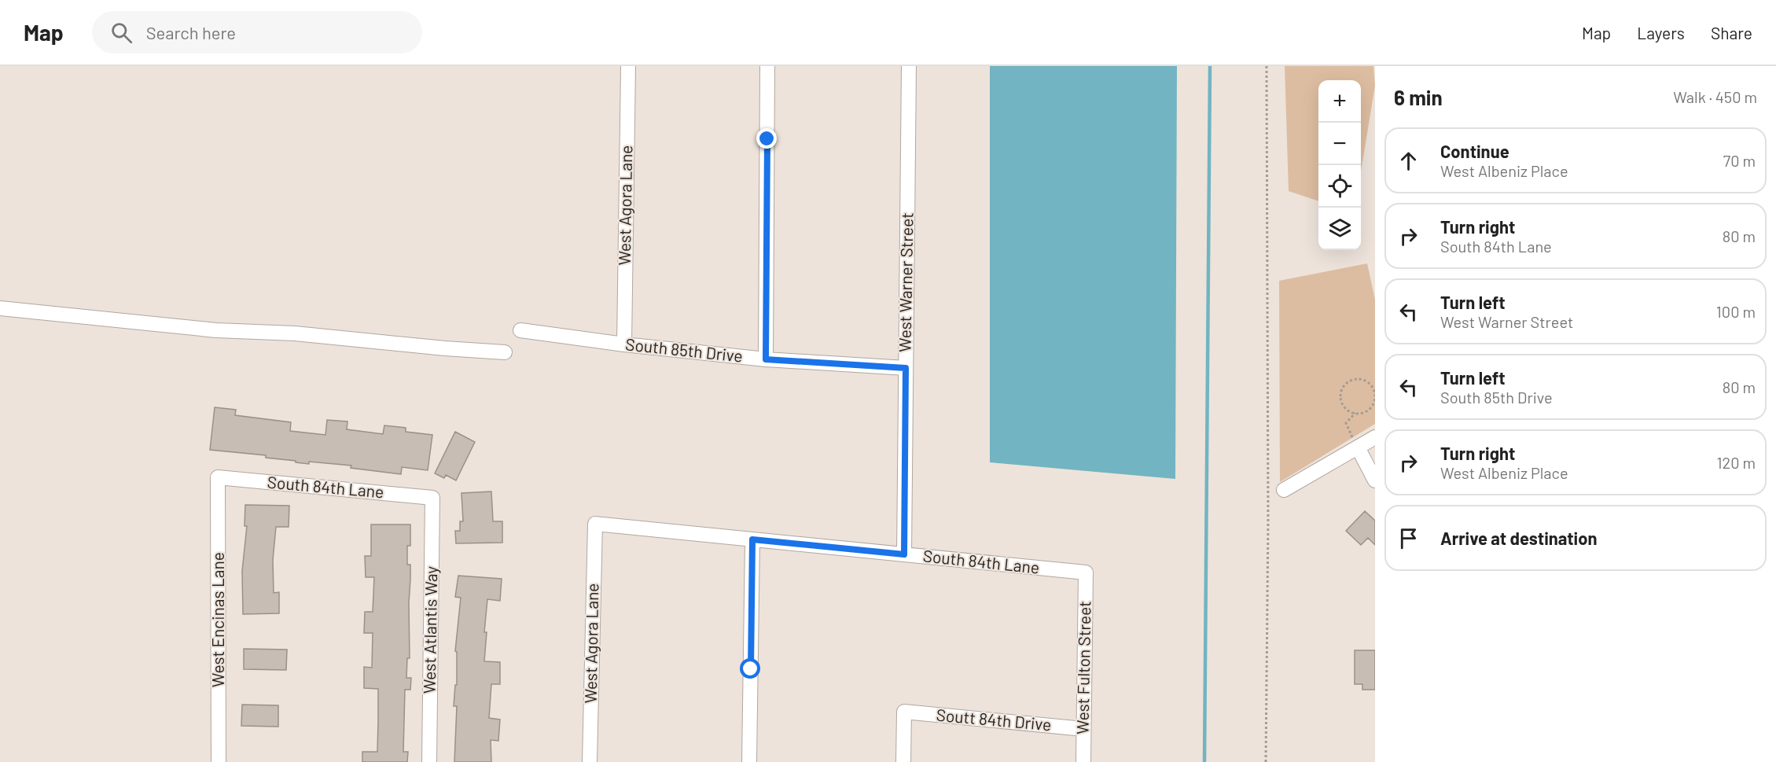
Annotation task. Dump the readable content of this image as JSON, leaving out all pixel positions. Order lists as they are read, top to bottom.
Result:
{
  "streets": {
    "street": [
      "West Agora Lane",
      "West Warner Street",
      "South 85th Drive",
      "South 84th Lane",
      "West Encinas Lane",
      "West Atlantis Way",
      "West Fulton Street",
      "Soutt 84th Drive"
    ]
  },
  "crossings": [
    ["West Agora Lane", "South 85th Drive"],
    ["West Agora Lane", "South 84th Lane"],
    ["West Warner Street", "South 85th Drive"],
    ["West Warner Street", "South 84th Lane"],
    ["South 84th Lane", "West Encinas Lane"],
    ["South 84th Lane", "West Atlantis Way"],
    ["South 84th Lane", "West Fulton Street"],
    ["West Fulton Street", "Soutt 84th Drive"]
  ],
  "page": {
    "header": "Map",
    "search": "Search here",
    "nav": ["Map", "Layers", "Share"],
    "heading": ["6 min", "Walk · 450 m"],
    "map_buttons": ["+", "−"],
    "list": [
      ["Continue", "West Albeniz Place", "70 m"],
      ["Turn right", "South 84th Lane", "80 m"],
      ["Turn left", "West Warner Street", "100 m"],
      ["Turn left", "South 85th Drive", "80 m"],
      ["Turn right", "West Albeniz Place", "120 m"],
      "Arrive at destination"
    ]
  }
}
